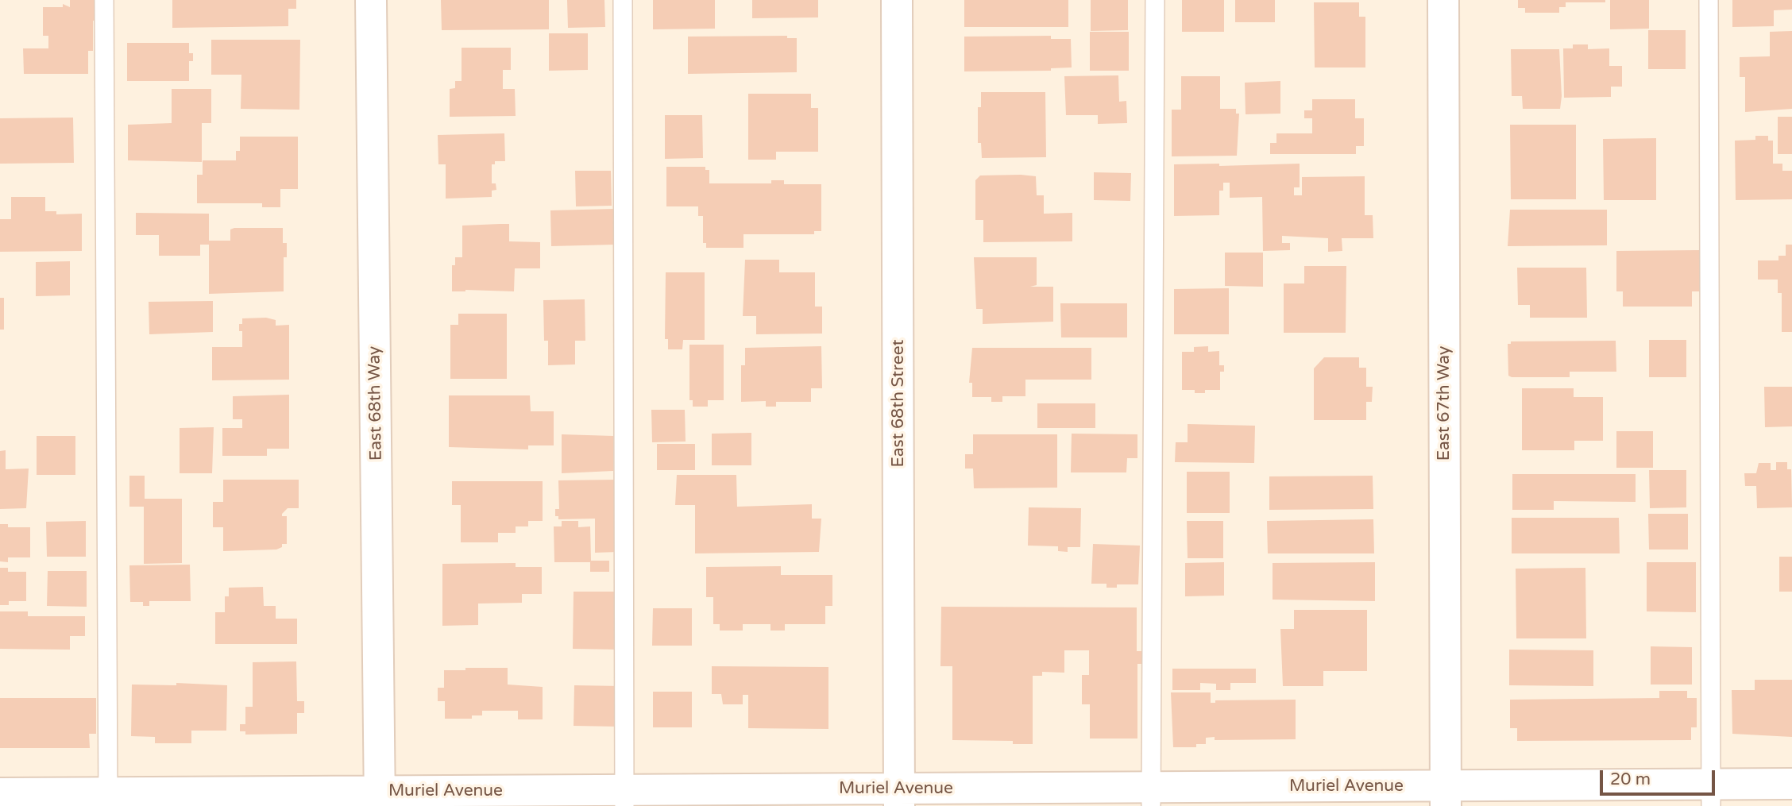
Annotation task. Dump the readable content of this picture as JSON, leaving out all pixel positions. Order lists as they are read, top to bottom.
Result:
{
  "streets": {
    "street": [
      "East 68th Way",
      "East 68th Street",
      "East 67th Way",
      "Muriel Avenue"
    ]
  },
  "crossings": [
    ["East 68th Way", "Muriel Avenue"],
    ["East 68th Street", "Muriel Avenue"],
    ["East 67th Way", "Muriel Avenue"]
  ],
  "scale_bar": "20 m"
}
